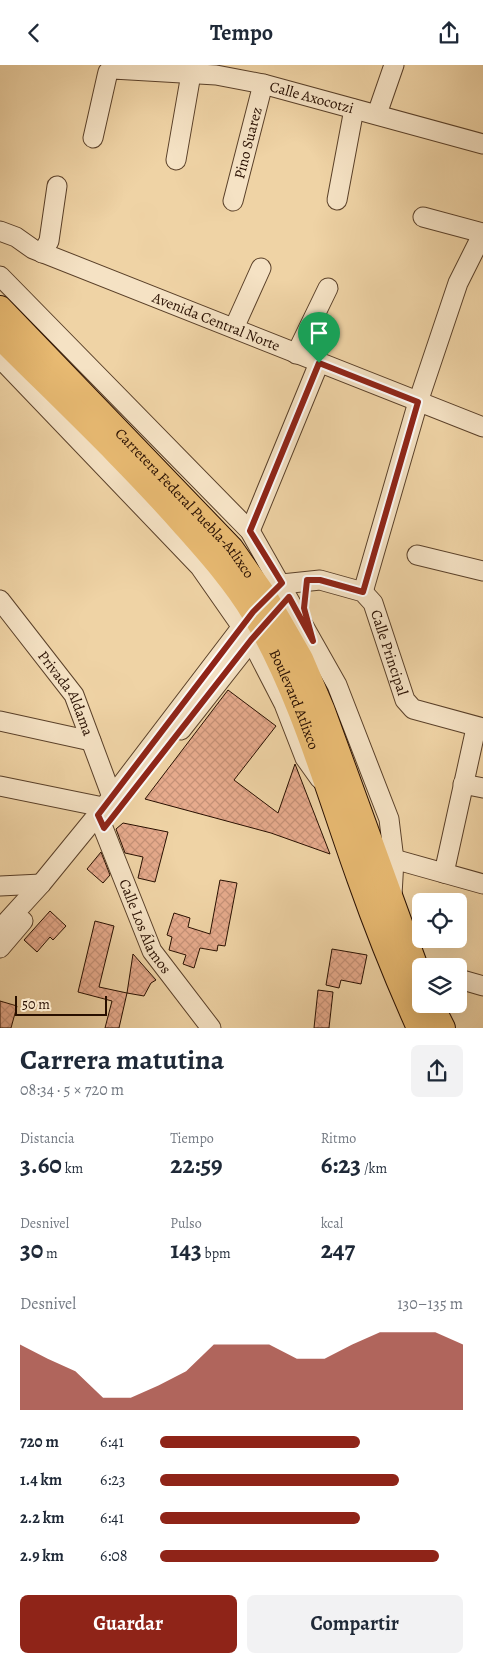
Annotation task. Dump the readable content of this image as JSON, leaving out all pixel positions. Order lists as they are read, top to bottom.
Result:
{
  "streets": {
    "main road": ["Carretera Federal Puebla-Atlixco", "Boulevard Atlixco"],
    "street": [
      "Calle Axocotzi",
      "Pino Suarez",
      "Avenida Central Norte",
      "Calle Principal",
      "Privada Aldama",
      "Calle Los Álamos"
    ]
  },
  "crossings": [
    ["Calle Axocotzi", "Pino Suarez"],
    ["Carretera Federal Puebla-Atlixco", "Calle Principal"],
    ["Carretera Federal Puebla-Atlixco", "Boulevard Atlixco"],
    ["Calle Principal", "Boulevard Atlixco"],
    ["Privada Aldama", "Calle Los Álamos"]
  ],
  "scale_bar": "50 m",
  "page": {
    "header": "Tempo",
    "scale": "50 m",
    "heading": ["Carrera matutina", "08:34 · 5 × 720 m"],
    "stats": [
      ["Distancia", "3.60 km"],
      ["Tiempo", "22:59"],
      ["Ritmo", "6:23 /km"],
      ["Desnivel", "30 m"],
      ["Pulso", "143 bpm"],
      ["kcal", "247"]
    ],
    "chart": ["Desnivel", "130–135 m"],
    "list": [
      {
        "name": "720 m",
        "note": "6:41"
      },
      {
        "name": "1.4 km",
        "note": "6:23"
      },
      {
        "name": "2.2 km",
        "note": "6:41"
      },
      {
        "name": "2.9 km",
        "note": "6:08"
      }
    ],
    "buttons": ["Guardar", "Compartir"]
  }
}
